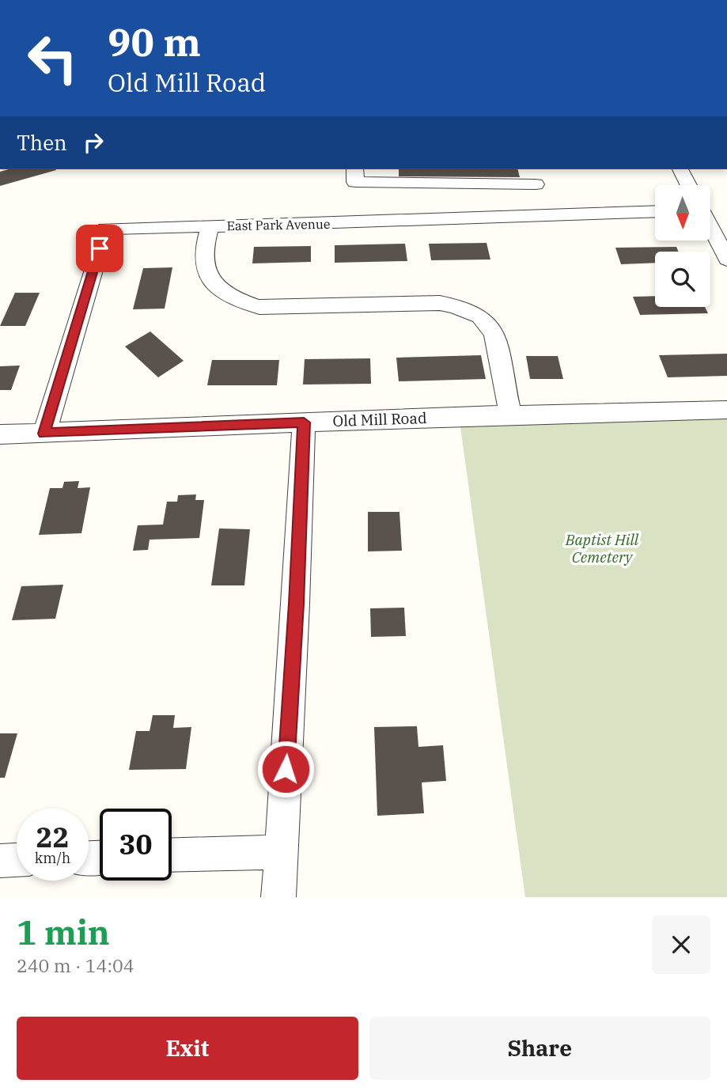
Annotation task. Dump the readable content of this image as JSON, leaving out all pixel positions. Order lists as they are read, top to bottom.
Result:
{
  "streets": {
    "street": ["East Park Avenue", "Old Mill Road"]
  },
  "crossings": [
    ["East Park Avenue", "Old Mill Road"]
  ],
  "parks": ["Baptist Hill Cemetery"],
  "north": "bottom",
  "page": {
    "turn": ["90 m", "Old Mill Road"],
    "then": "Then",
    "speed": "22 km/h",
    "limit": "30",
    "heading": ["1 min", "240 m · 14:04"],
    "buttons": ["Exit", "Share"]
  }
}
